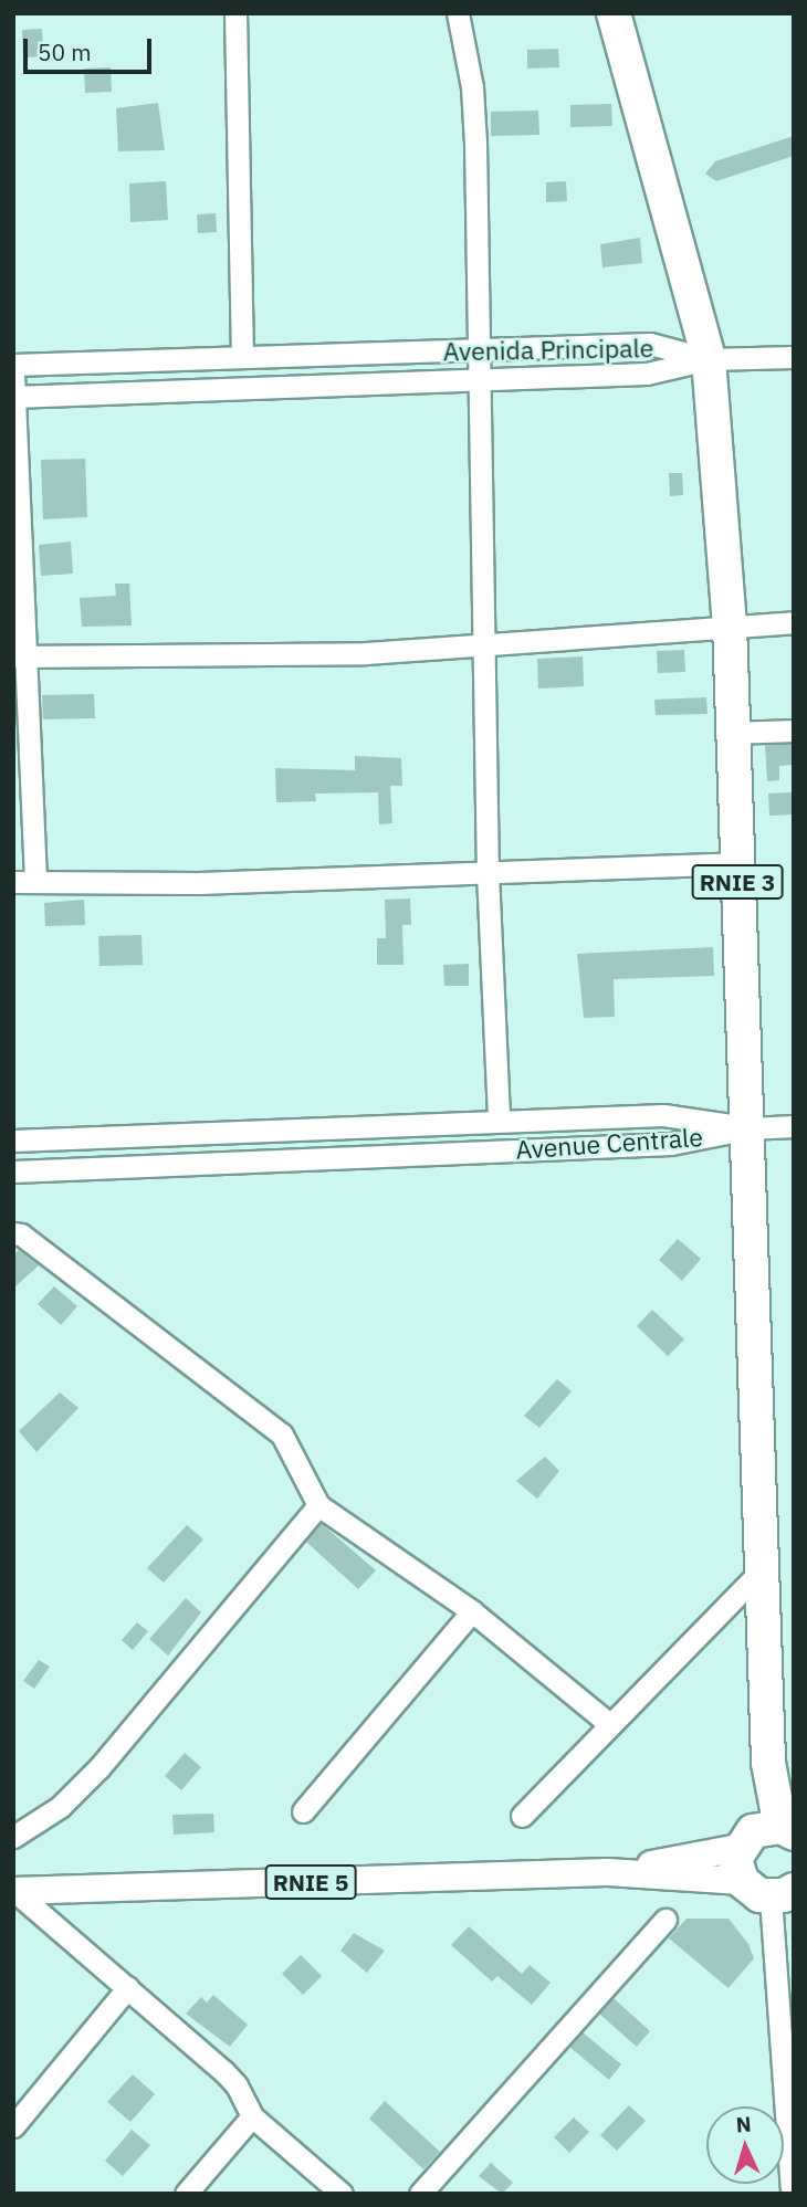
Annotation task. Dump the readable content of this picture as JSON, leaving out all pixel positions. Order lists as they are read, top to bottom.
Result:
{
  "streets": {
    "highway": ["RNIE 3"],
    "main road": ["RNIE 5"],
    "street": ["Avenida Principale", "Avenue Centrale"]
  },
  "crossings": [
    ["Avenida Principale", "RNIE 3"],
    ["RNIE 3", "Avenue Centrale"],
    ["RNIE 3", "RNIE 5"]
  ],
  "scale_bar": "50 m",
  "north": "top"
}
